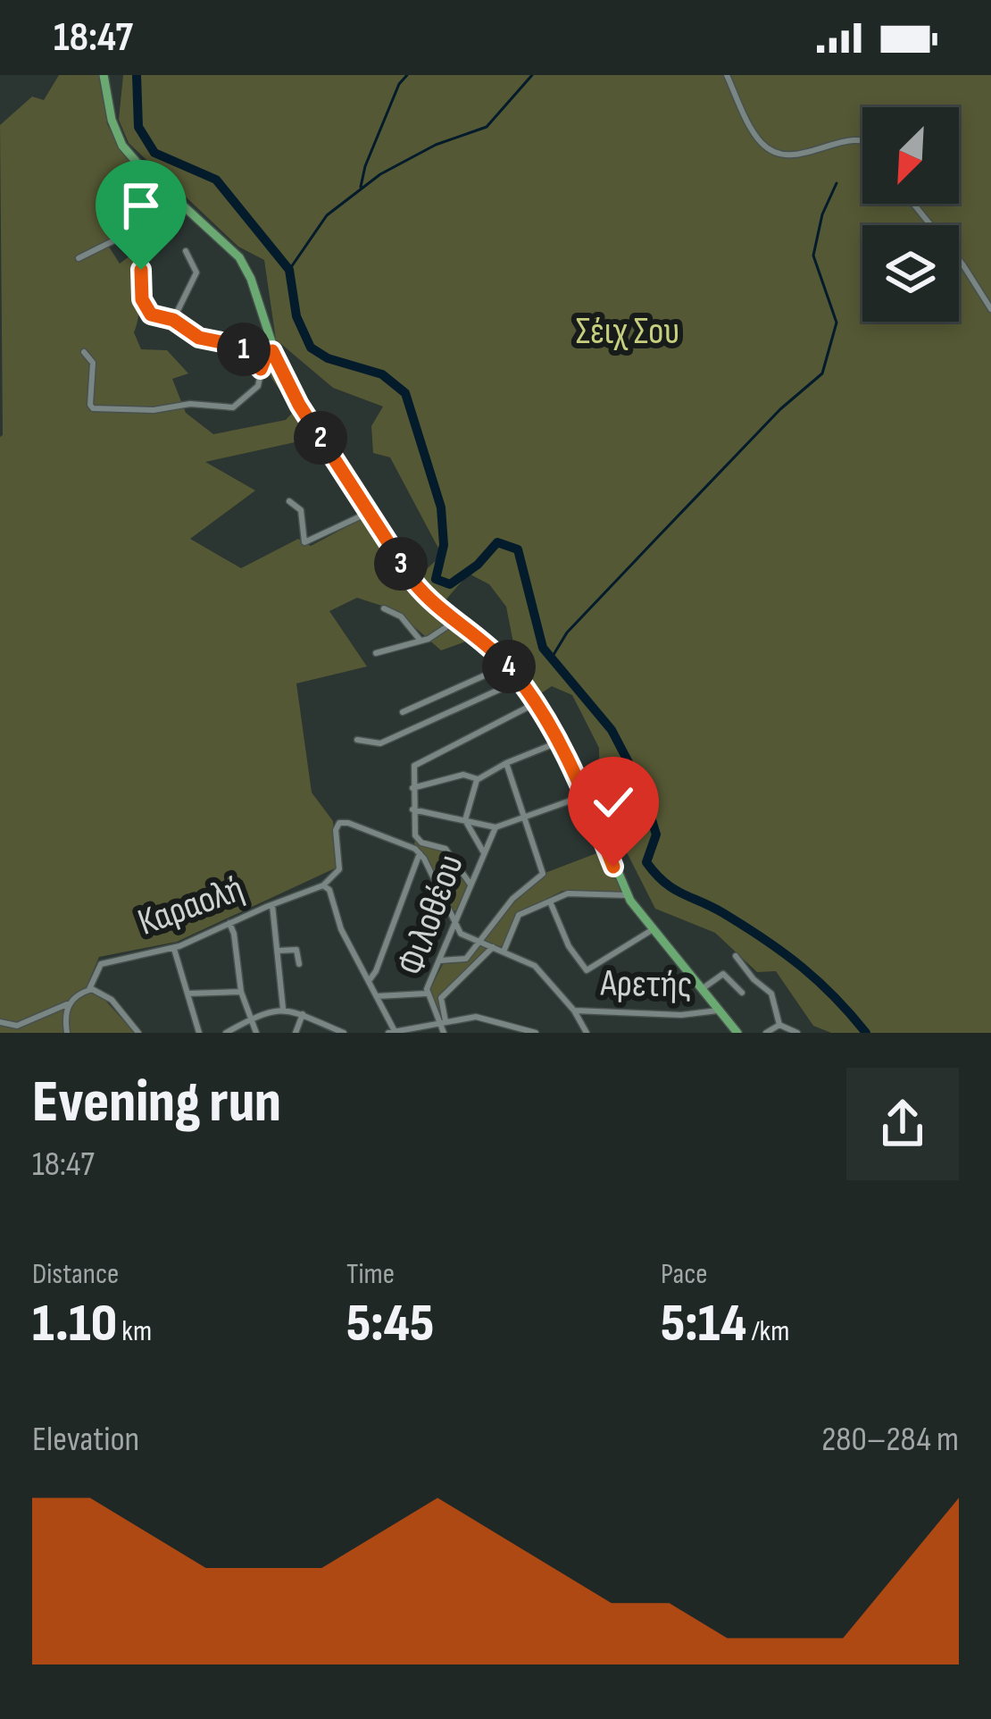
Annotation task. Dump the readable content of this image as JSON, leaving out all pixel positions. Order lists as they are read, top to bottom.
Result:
{
  "streets": {
    "street": ["Καραολή", "Φιλοθέου", "Αρετής"]
  },
  "parks": ["Σέιχ Σου"],
  "north": "bottom left",
  "page": {
    "status": "18:47",
    "pins": [
      "1",
      "2",
      "3",
      "4"
    ],
    "heading": ["Evening run", "18:47"],
    "stats": [
      ["Distance", "1.10 km"],
      ["Time", "5:45"],
      ["Pace", "5:14 /km"]
    ],
    "chart": ["Elevation", "280–284 m"]
  }
}
